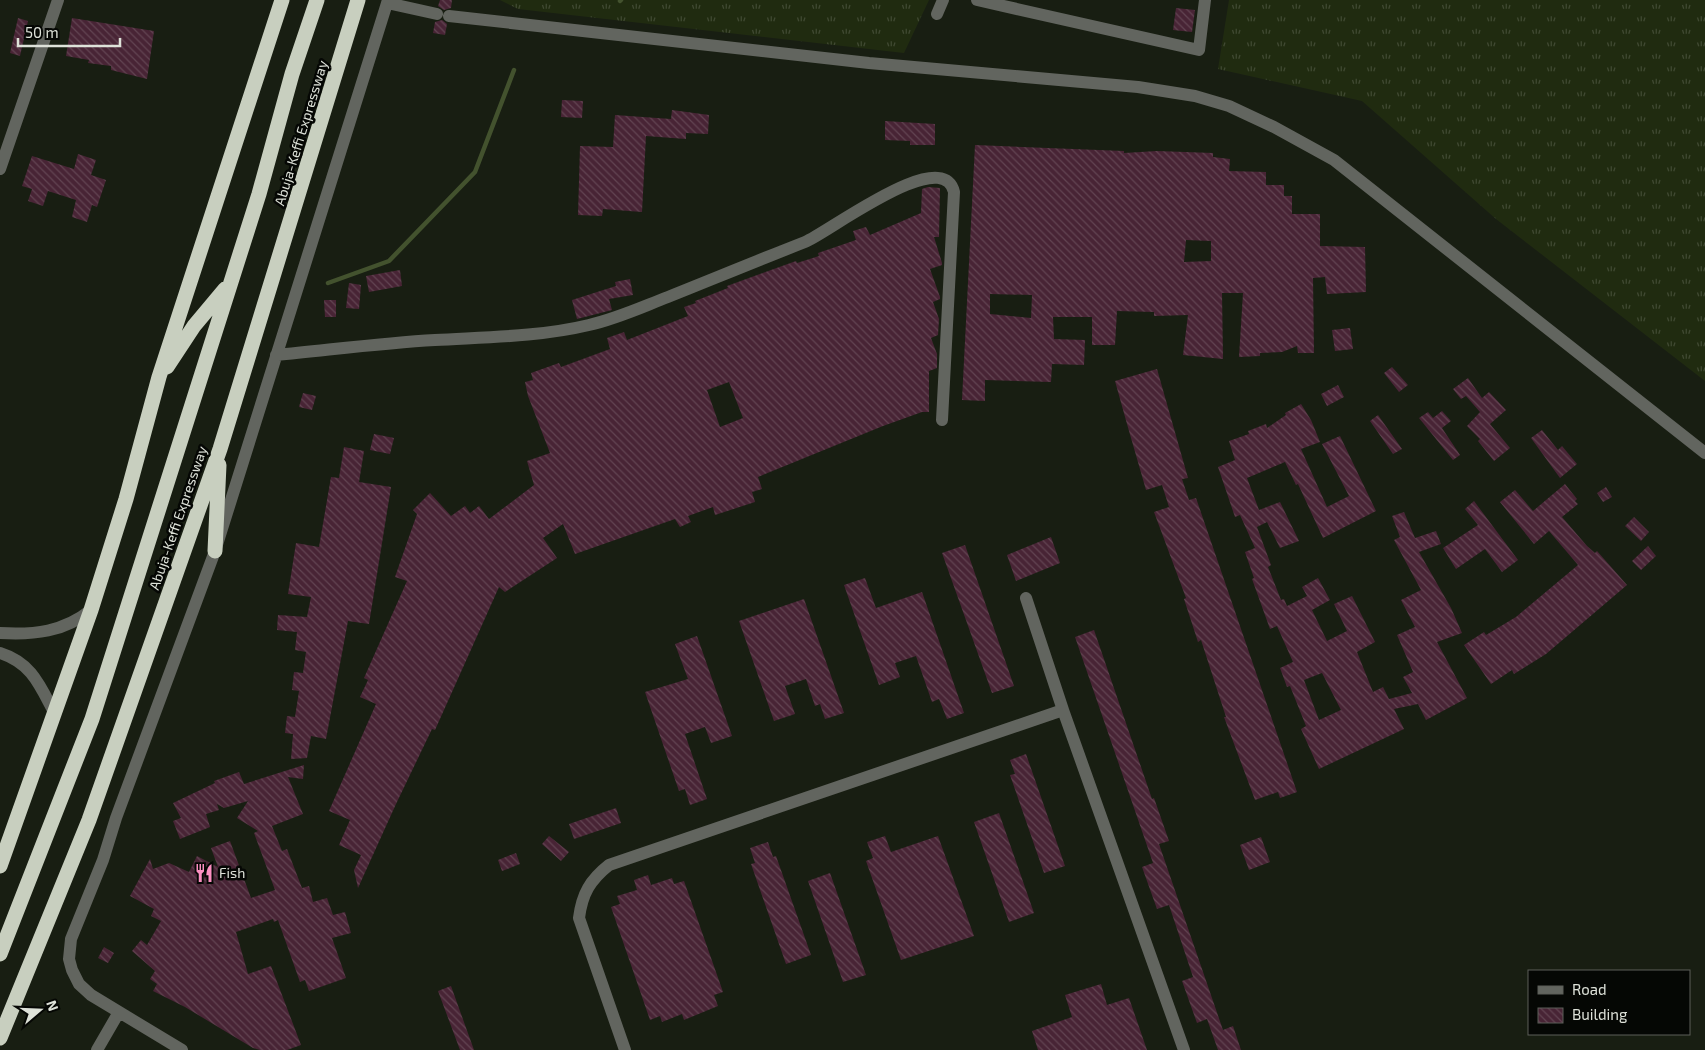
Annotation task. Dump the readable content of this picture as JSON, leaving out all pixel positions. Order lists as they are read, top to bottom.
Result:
{
  "streets": {
    "highway": ["Abuja-Keffi Expressway"]
  },
  "places": {
    "restaurant": ["Fish"]
  },
  "legend": ["Road", "Building"],
  "scale_bar": "50 m",
  "north": "right"
}
